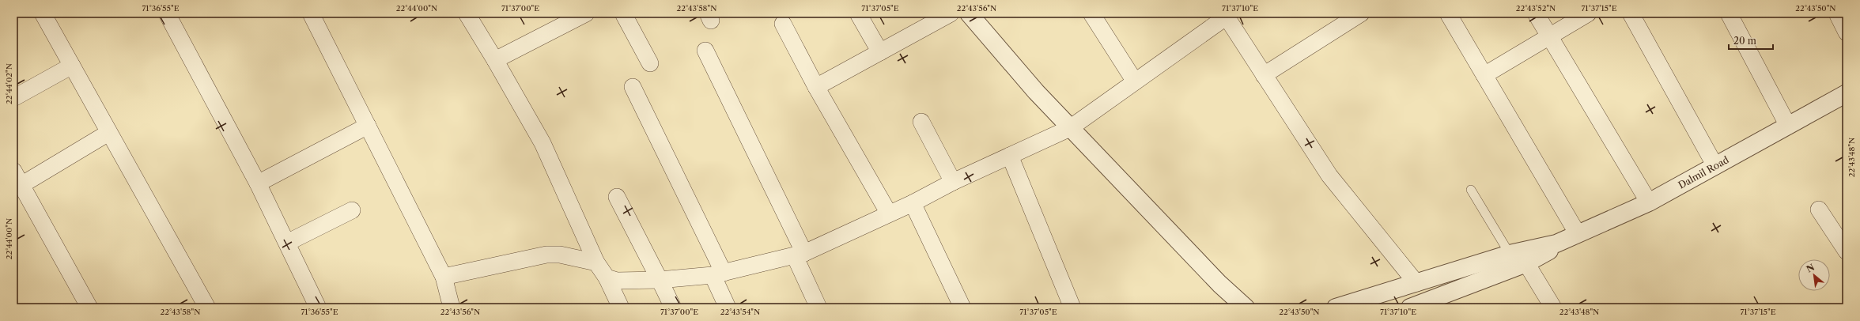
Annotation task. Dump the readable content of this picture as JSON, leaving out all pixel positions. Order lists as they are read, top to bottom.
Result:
{
  "streets": {
    "street": ["Dalmil Road"]
  },
  "scale_bar": "20 m",
  "north": "top left",
  "coordinates": [
    "71°36'55\"E",
    "22°44'00\"N",
    "71°37'00\"E",
    "22°43'58\"N",
    "71°37'05\"E",
    "22°43'56\"N",
    "71°37'10\"E",
    "22°43'52\"N",
    "71°37'15\"E",
    "22°43'50\"N",
    "22°44'02\"N",
    "22°43'48\"N",
    "22°43'54\"N"
  ]
}
